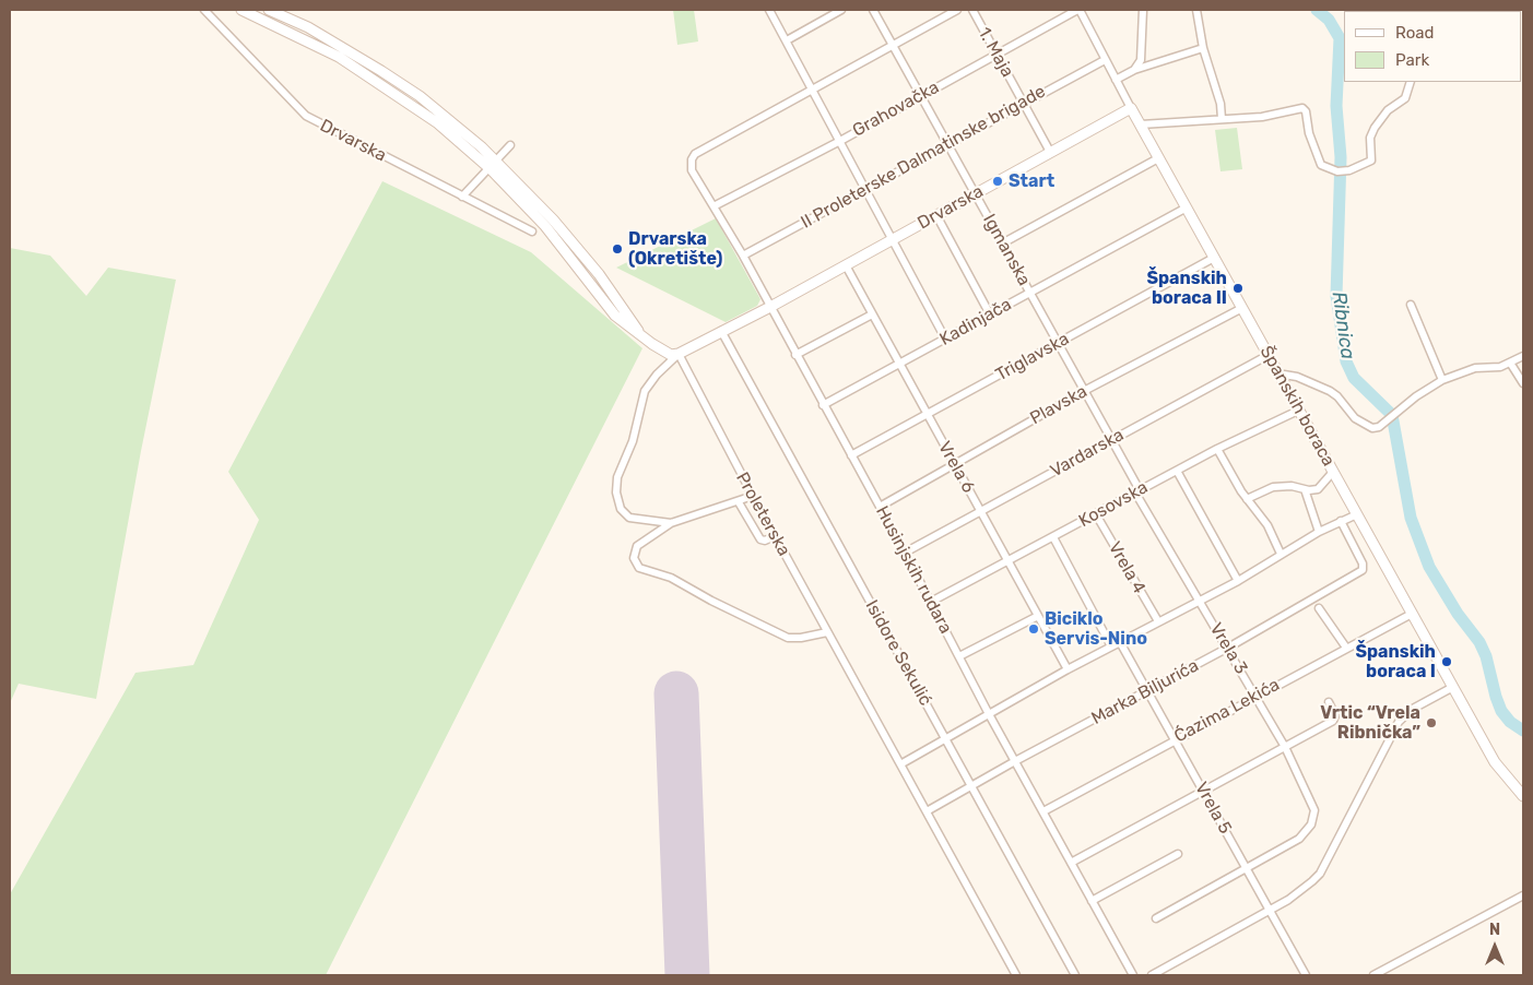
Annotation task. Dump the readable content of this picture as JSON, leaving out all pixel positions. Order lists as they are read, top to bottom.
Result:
{
  "streets": {
    "main road": ["Drvarska", "Španskih boraca"],
    "street": [
      "1. Maja",
      "Grahovačka",
      "II Proleterske Dalmatinske brigade",
      "Igmanska",
      "Kadinjača",
      "Triglavska",
      "Plavska",
      "Vardarska",
      "Vrela 6",
      "Kosovska",
      "Proleterska",
      "Vrela 4",
      "Husinjskih rudara",
      "Vrela 3",
      "Isidore Sekulić",
      "Marka Biljurića",
      "Ćazima Lekića",
      "Vrela 5"
    ]
  },
  "crossings": [
    ["1. Maja", "Grahovačka"],
    ["1. Maja", "Drvarska"],
    ["1. Maja", "II Proleterske Dalmatinske brigade"],
    ["Grahovačka", "Igmanska"],
    ["Grahovačka", "Španskih boraca"],
    ["Grahovačka", "Husinjskih rudara"],
    ["Drvarska", "Igmanska"],
    ["Drvarska", "Španskih boraca"],
    ["Drvarska", "Vrela 6"],
    ["Drvarska", "Husinjskih rudara"],
    ["II Proleterske Dalmatinske brigade", "Igmanska"],
    ["II Proleterske Dalmatinske brigade", "Španskih boraca"],
    ["II Proleterske Dalmatinske brigade", "Husinjskih rudara"],
    ["Igmanska", "Kadinjača"],
    ["Igmanska", "Triglavska"],
    ["Igmanska", "Plavska"],
    ["Igmanska", "Vardarska"],
    ["Igmanska", "Kosovska"],
    ["Igmanska", "Vrela 3"],
    ["Kadinjača", "Španskih boraca"],
    ["Kadinjača", "Vrela 6"],
    ["Kadinjača", "Husinjskih rudara"],
    ["Triglavska", "Španskih boraca"],
    ["Triglavska", "Vrela 6"],
    ["Triglavska", "Husinjskih rudara"],
    ["Plavska", "Španskih boraca"],
    ["Plavska", "Vrela 6"],
    ["Plavska", "Husinjskih rudara"],
    ["Španskih boraca", "Vardarska"],
    ["Španskih boraca", "Kosovska"],
    ["Španskih boraca", "Ćazima Lekića"],
    ["Vardarska", "Vrela 6"],
    ["Vardarska", "Husinjskih rudara"],
    ["Vrela 6", "Kosovska"],
    ["Kosovska", "Vrela 4"],
    ["Kosovska", "Husinjskih rudara"],
    ["Kosovska", "Vrela 3"],
    ["Proleterska", "Marka Biljurića"],
    ["Husinjskih rudara", "Marka Biljurića"],
    ["Husinjskih rudara", "Ćazima Lekića"],
    ["Vrela 3", "Marka Biljurića"],
    ["Vrela 3", "Ćazima Lekića"],
    ["Vrela 3", "Vrela 5"],
    ["Isidore Sekulić", "Marka Biljurića"],
    ["Marka Biljurića", "Vrela 5"],
    ["Ćazima Lekića", "Vrela 5"]
  ],
  "water": ["Ribnica"],
  "places": [
    "Start",
    "Drvarska (Okretište)",
    "Španskih boraca II",
    "Biciklo Servis-Nino",
    "Španskih boraca I",
    "Vrtic “Vrela Ribnička”"
  ],
  "legend": ["Road", "Park"],
  "north": "top"
}
